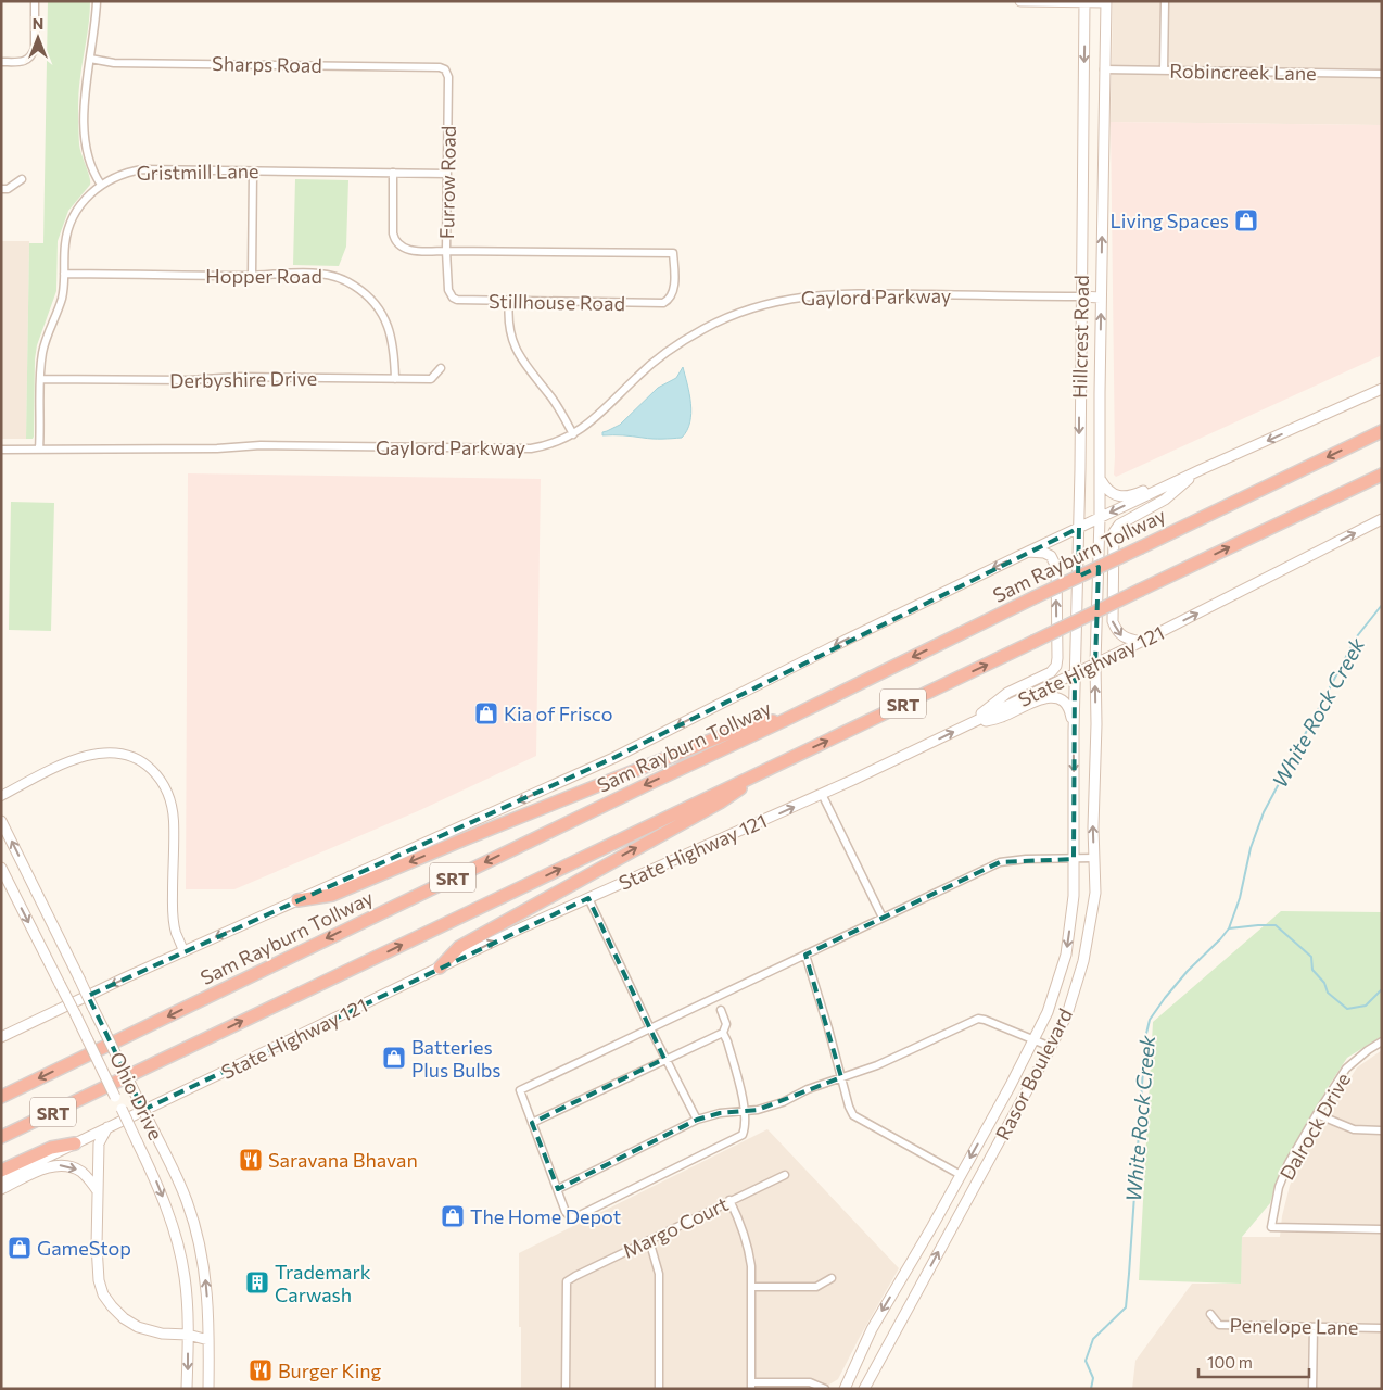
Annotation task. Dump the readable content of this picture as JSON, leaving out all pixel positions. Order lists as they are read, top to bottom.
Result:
{
  "streets": {
    "highway": ["Sam Rayburn Tollway", "SRT"],
    "main road": [
      "Hillcrest Road",
      "State Highway 121",
      "Rasor Boulevard",
      "Ohio Drive"
    ],
    "street": [
      "Sharps Road",
      "Robincreek Lane",
      "Gristmill Lane",
      "Furrow Road",
      "Hopper Road",
      "Gaylord Parkway",
      "Stillhouse Road",
      "Derbyshire Drive",
      "Dalrock Drive",
      "Margo Court",
      "Penelope Lane"
    ]
  },
  "crossings": [
    ["Sharps Road", "Furrow Road"],
    ["Robincreek Lane", "Hillcrest Road"],
    ["Gristmill Lane", "Furrow Road"],
    ["Gristmill Lane", "Hopper Road"],
    ["Gristmill Lane", "Gaylord Parkway"],
    ["Gristmill Lane", "Derbyshire Drive"],
    ["Furrow Road", "Stillhouse Road"],
    ["Hopper Road", "Derbyshire Drive"],
    ["Gaylord Parkway", "Hillcrest Road"],
    ["Hillcrest Road", "State Highway 121"],
    ["Hillcrest Road", "Rasor Boulevard"],
    ["State Highway 121", "Rasor Boulevard"]
  ],
  "one_way": ["State Highway 121"],
  "water": ["White Rock Creek"],
  "places": {
    "shop": [
      "Living Spaces",
      "Kia of Frisco",
      "Batteries Plus Bulbs",
      "The Home Depot",
      "GameStop"
    ],
    "restaurant": ["Saravana Bhavan", "Burger King"],
    "building": ["Trademark Carwash"]
  },
  "scale_bar": "100 m",
  "north": "top"
}
